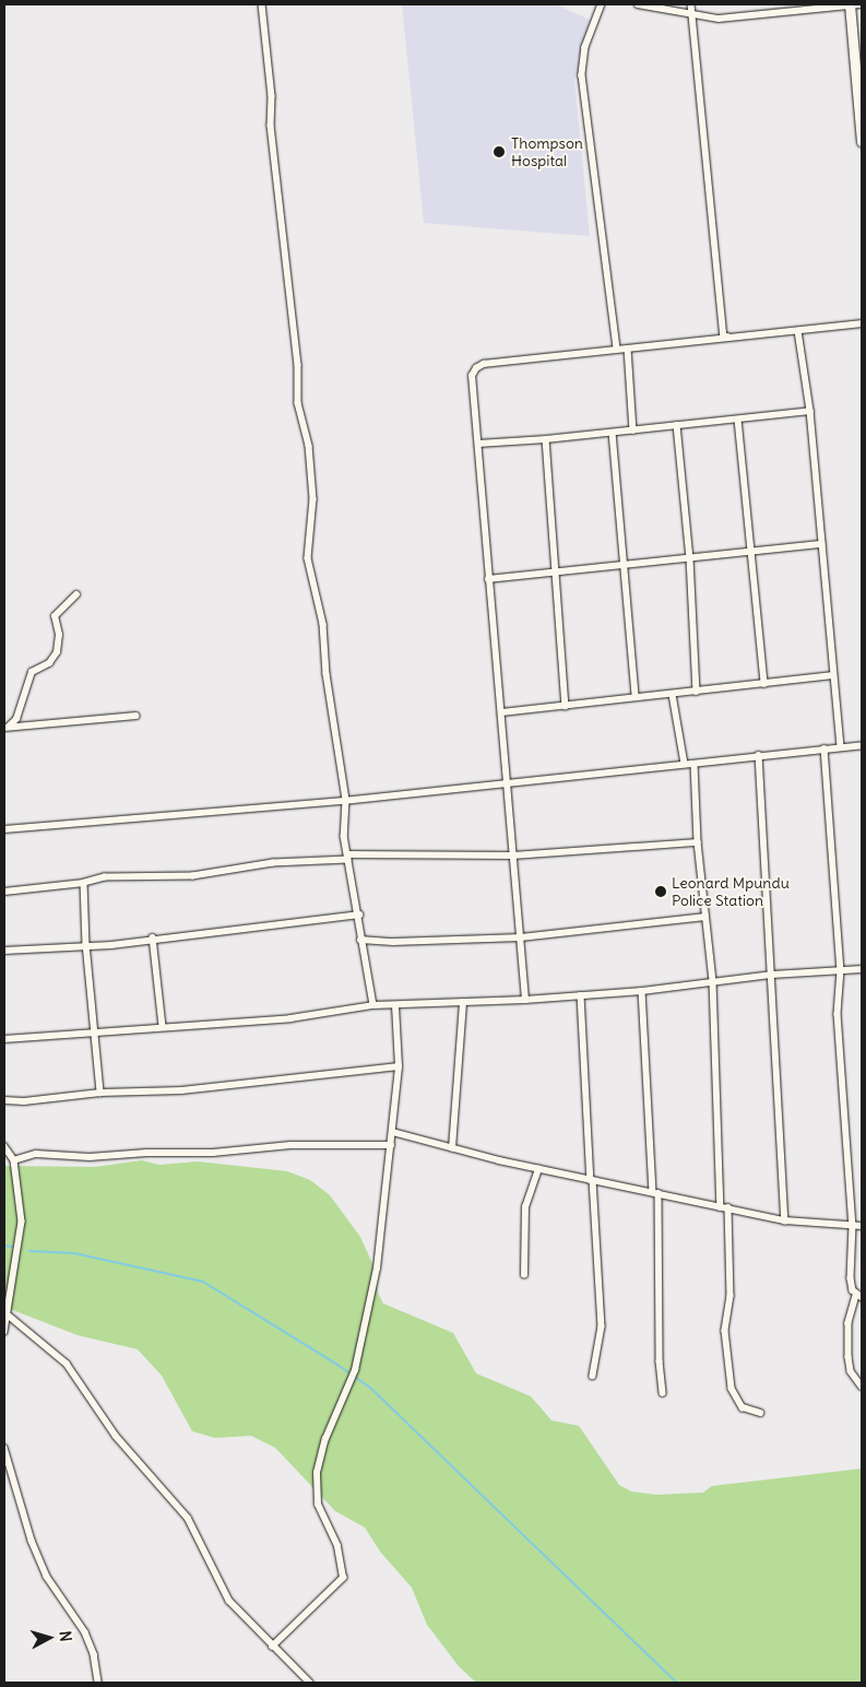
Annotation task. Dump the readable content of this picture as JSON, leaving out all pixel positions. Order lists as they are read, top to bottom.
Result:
{
  "places": ["Thompson Hospital", "Leonard Mpundu Police Station"],
  "north": "right"
}
